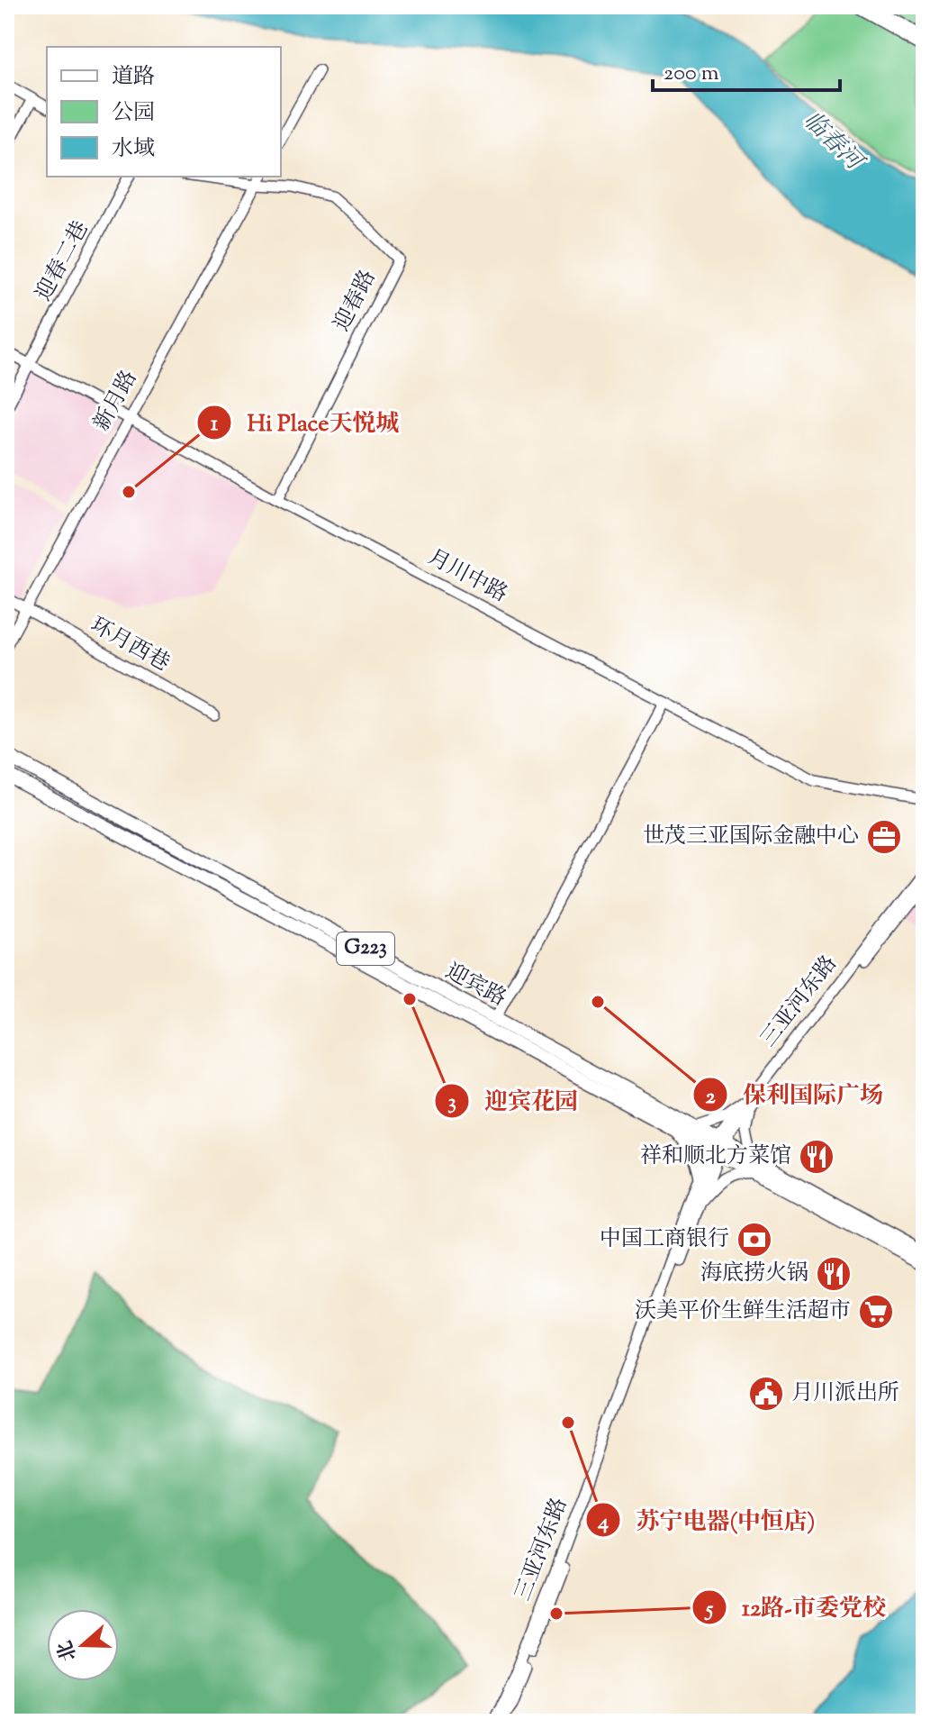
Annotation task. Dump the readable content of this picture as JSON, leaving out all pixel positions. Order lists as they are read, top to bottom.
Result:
{
  "streets": {
    "highway": ["G223", "迎宾路"],
    "street": [
      "迎春二巷",
      "迎春路",
      "新月路",
      "月川中路",
      "环月西巷",
      "三亚河东路"
    ]
  },
  "crossings": [
    ["迎春二巷", "月川中路"],
    ["迎春路", "新月路"],
    ["迎春路", "月川中路"],
    ["新月路", "月川中路"],
    ["新月路", "环月西巷"],
    ["迎宾路", "三亚河东路"]
  ],
  "water": ["临春河"],
  "places": {
    "other": [
      "Hi Place天悦城",
      "迎宾花园",
      "保利国际广场",
      "苏宁电器(中恒店)",
      "12路-市委党校"
    ],
    "office": ["世茂三亚国际金融中心"],
    "restaurant": ["祥和顺北方菜馆", "海底捞火锅"],
    "bank": ["中国工商银行"],
    "supermarket": ["沃美平价生鲜生活超市"],
    "public building": ["月川派出所"]
  },
  "legend": ["道路", "公园", "水域"],
  "scale_bar": "200 m",
  "north": "left"
}
